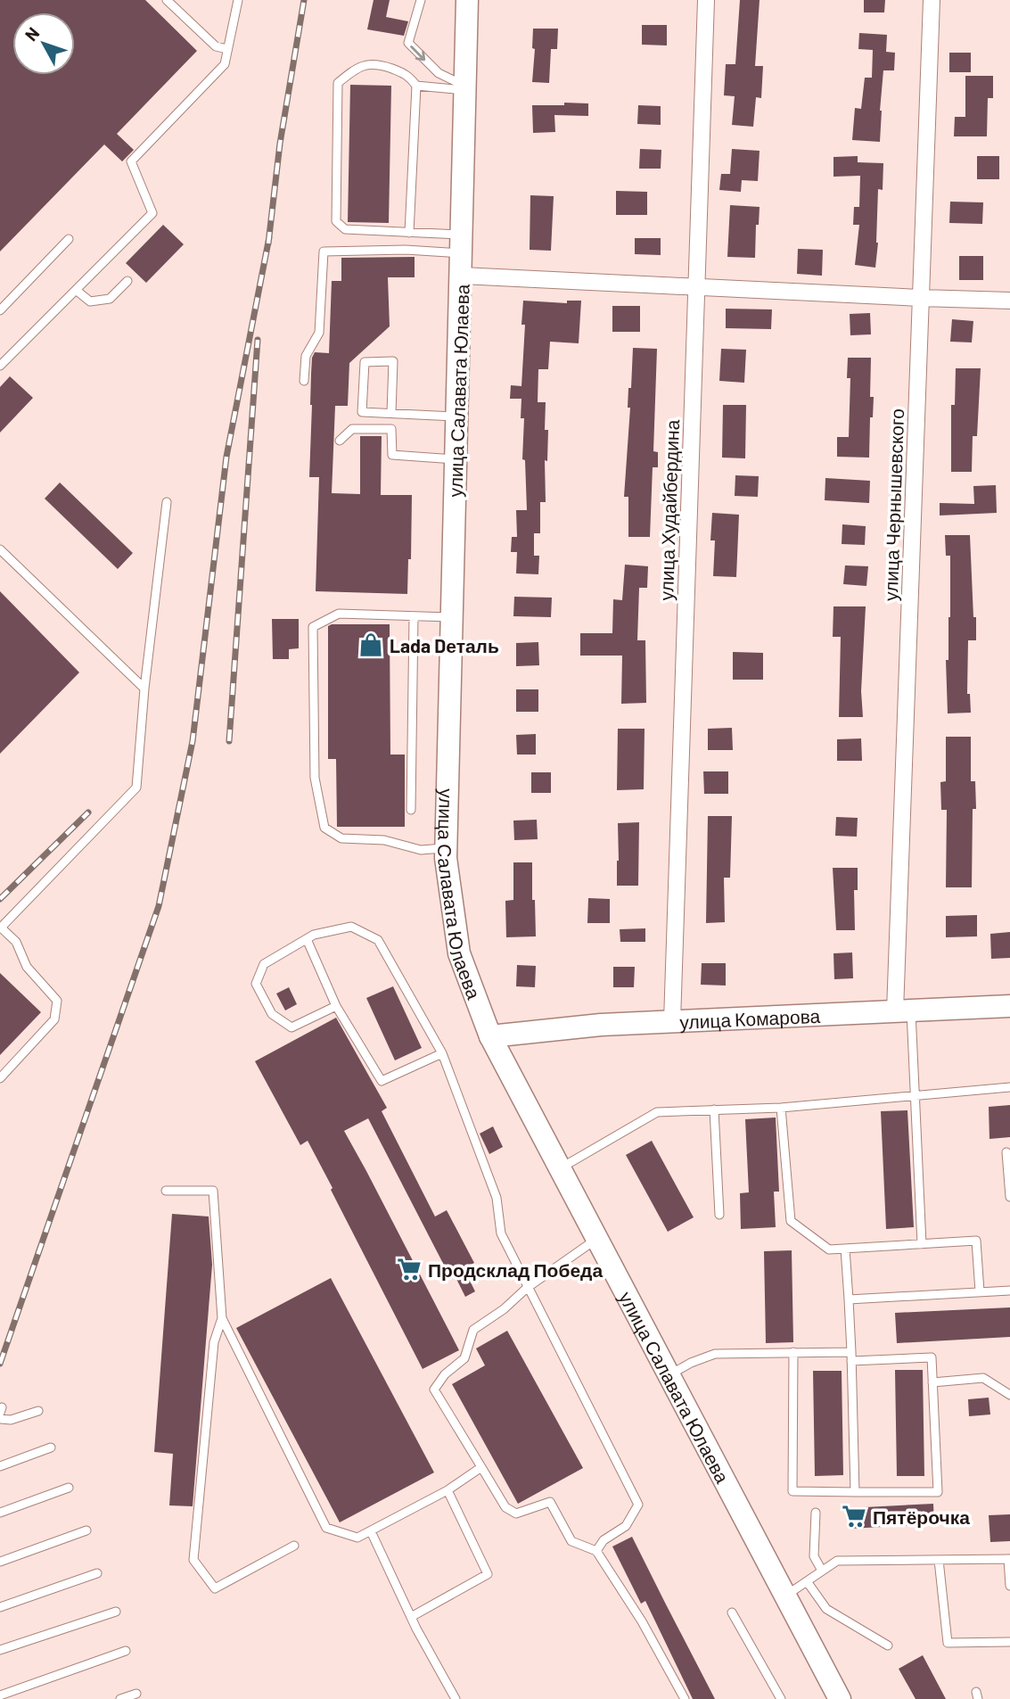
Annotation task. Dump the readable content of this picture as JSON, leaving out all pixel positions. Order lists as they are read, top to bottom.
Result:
{
  "streets": {
    "street": [
      "улица Салавата Юлаева",
      "улица Чернышевского",
      "улица Худайбердина",
      "улица Комарова"
    ]
  },
  "crossings": [
    ["улица Салавата Юлаева", "улица Комарова"],
    ["улица Чернышевского", "улица Комарова"],
    ["улица Худайбердина", "улица Комарова"]
  ],
  "places": {
    "shop": ["Lada Dеталь"],
    "supermarket": ["Продсклад Победа", "Пятёрочка"]
  },
  "north": "top left"
}
